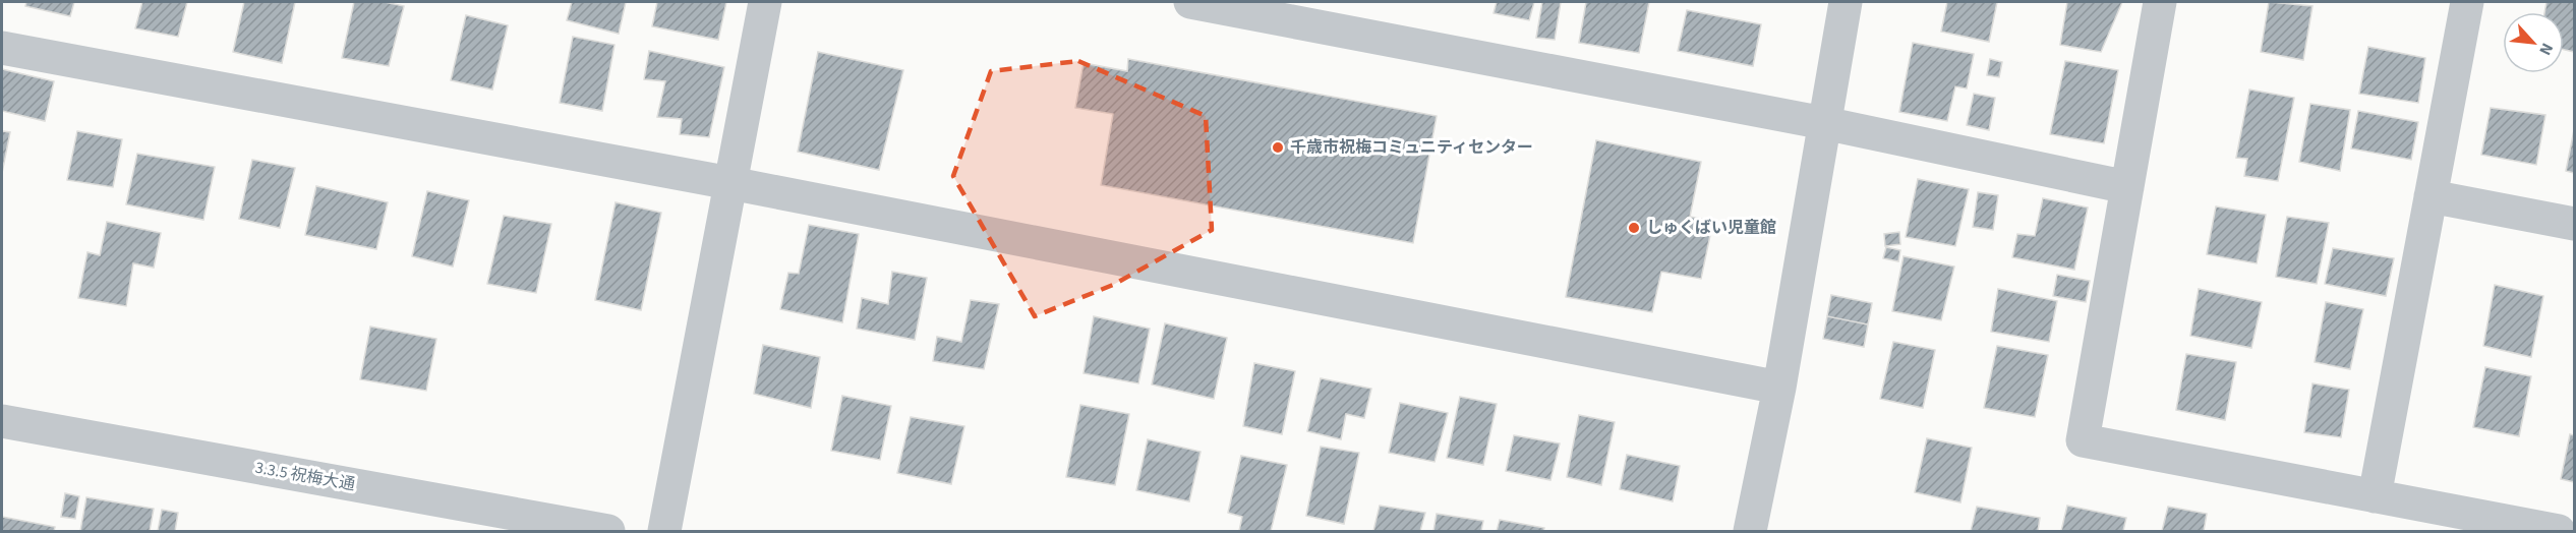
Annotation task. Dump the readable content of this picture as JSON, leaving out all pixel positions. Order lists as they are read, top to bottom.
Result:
{
  "streets": {
    "street": ["3.3.5 祝梅大通"]
  },
  "places": ["千歳市祝梅コミュニティセンター", "しゅくばい児童館"],
  "north": "bottom right"
}
